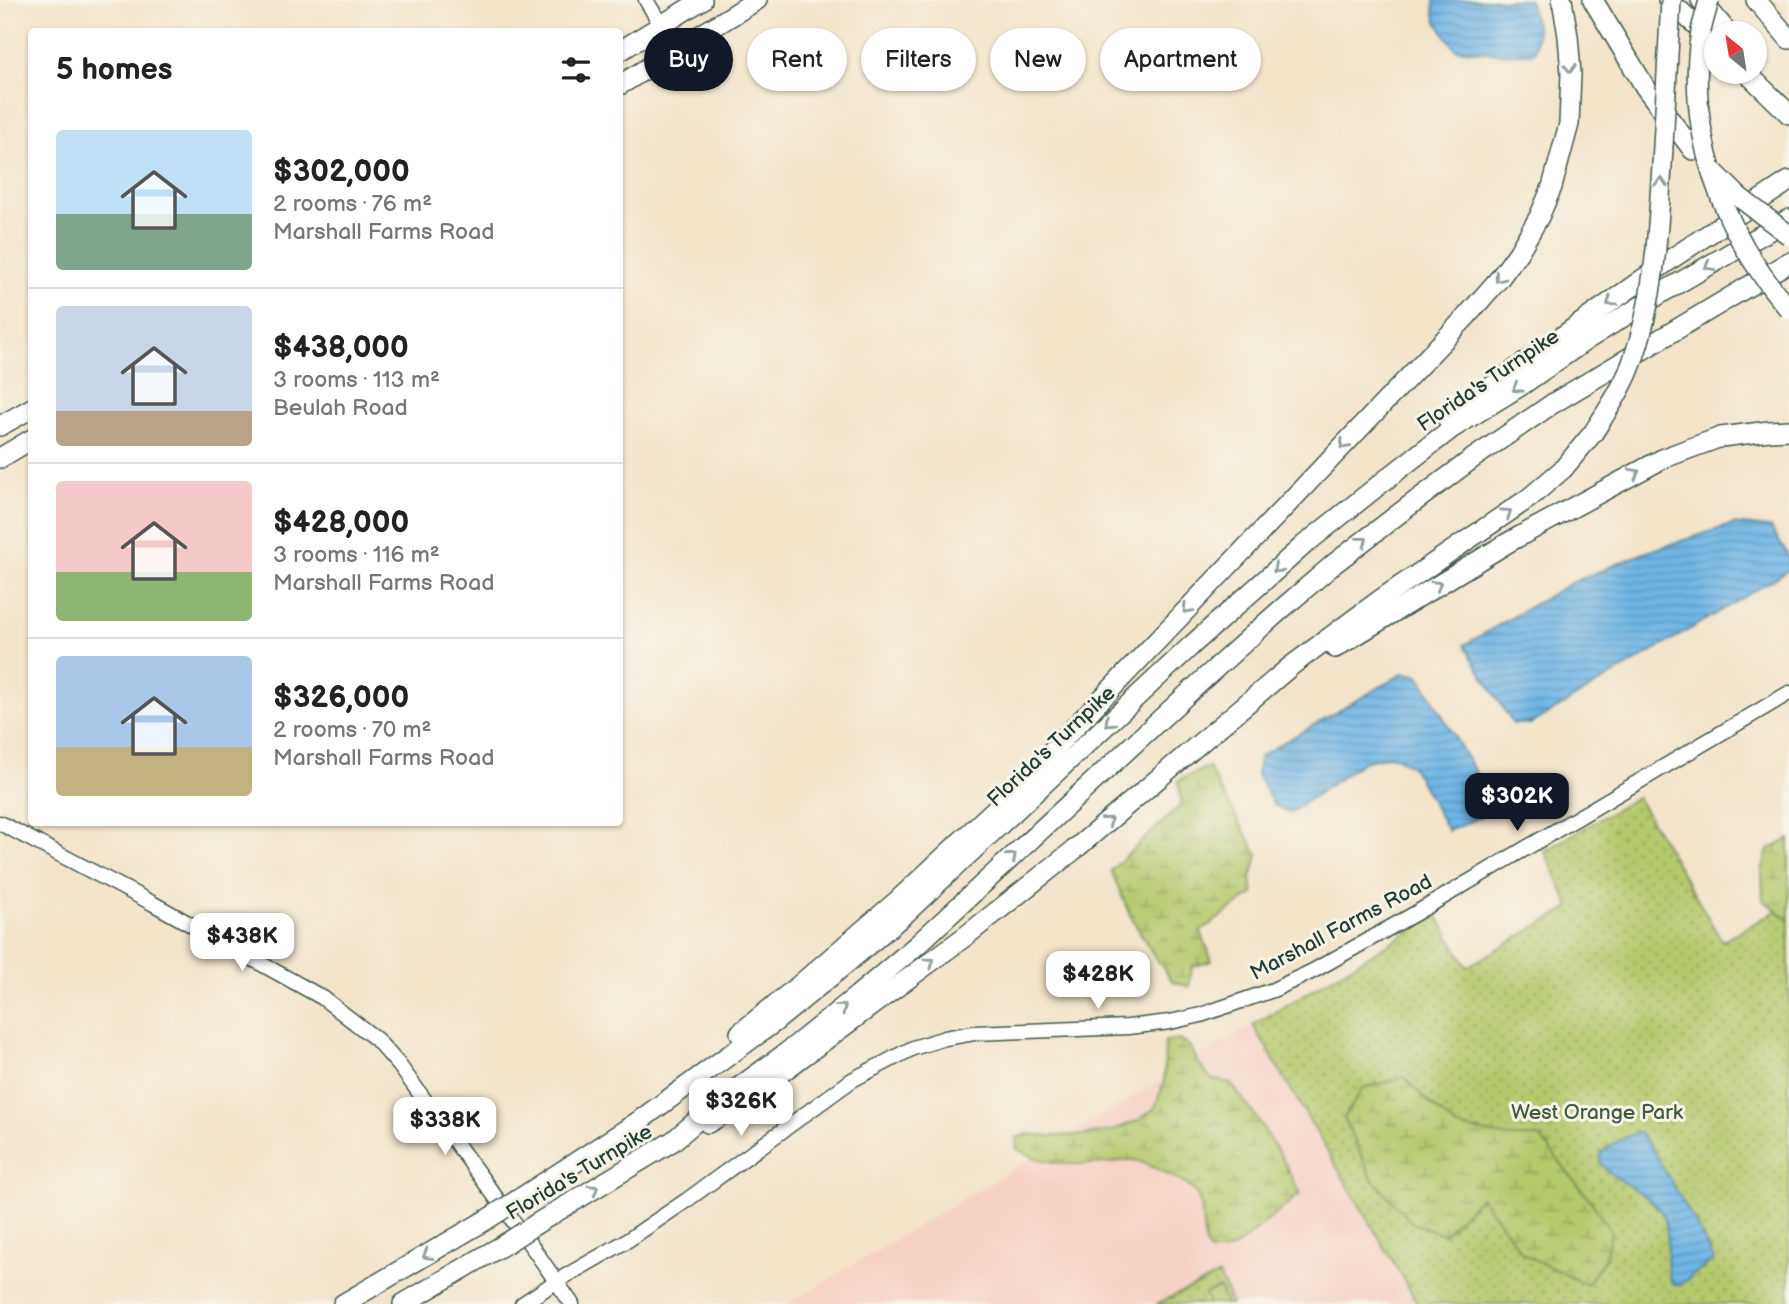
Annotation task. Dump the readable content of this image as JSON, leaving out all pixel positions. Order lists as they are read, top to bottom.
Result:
{
  "streets": {
    "highway": ["Florida's Turnpike"],
    "street": ["Marshall Farms Road"]
  },
  "parks": ["West Orange Park"],
  "north": "top left",
  "page": {
    "chip": [
      "Buy",
      "Rent",
      "Filters",
      "New",
      "Apartment"
    ],
    "heading": "5 homes",
    "list": [
      {
        "name": "$302,000",
        "note": "2 rooms · 76 m² · Marshall Farms Road"
      },
      {
        "name": "$438,000",
        "note": "3 rooms · 113 m² · Beulah Road"
      },
      {
        "name": "$428,000",
        "note": "3 rooms · 116 m² · Marshall Farms Road"
      },
      {
        "name": "$326,000",
        "note": "2 rooms · 70 m² · Marshall Farms Road"
      }
    ],
    "price": [
      "$302K",
      "$438K",
      "$428K",
      "$326K",
      "$338K"
    ]
  }
}
